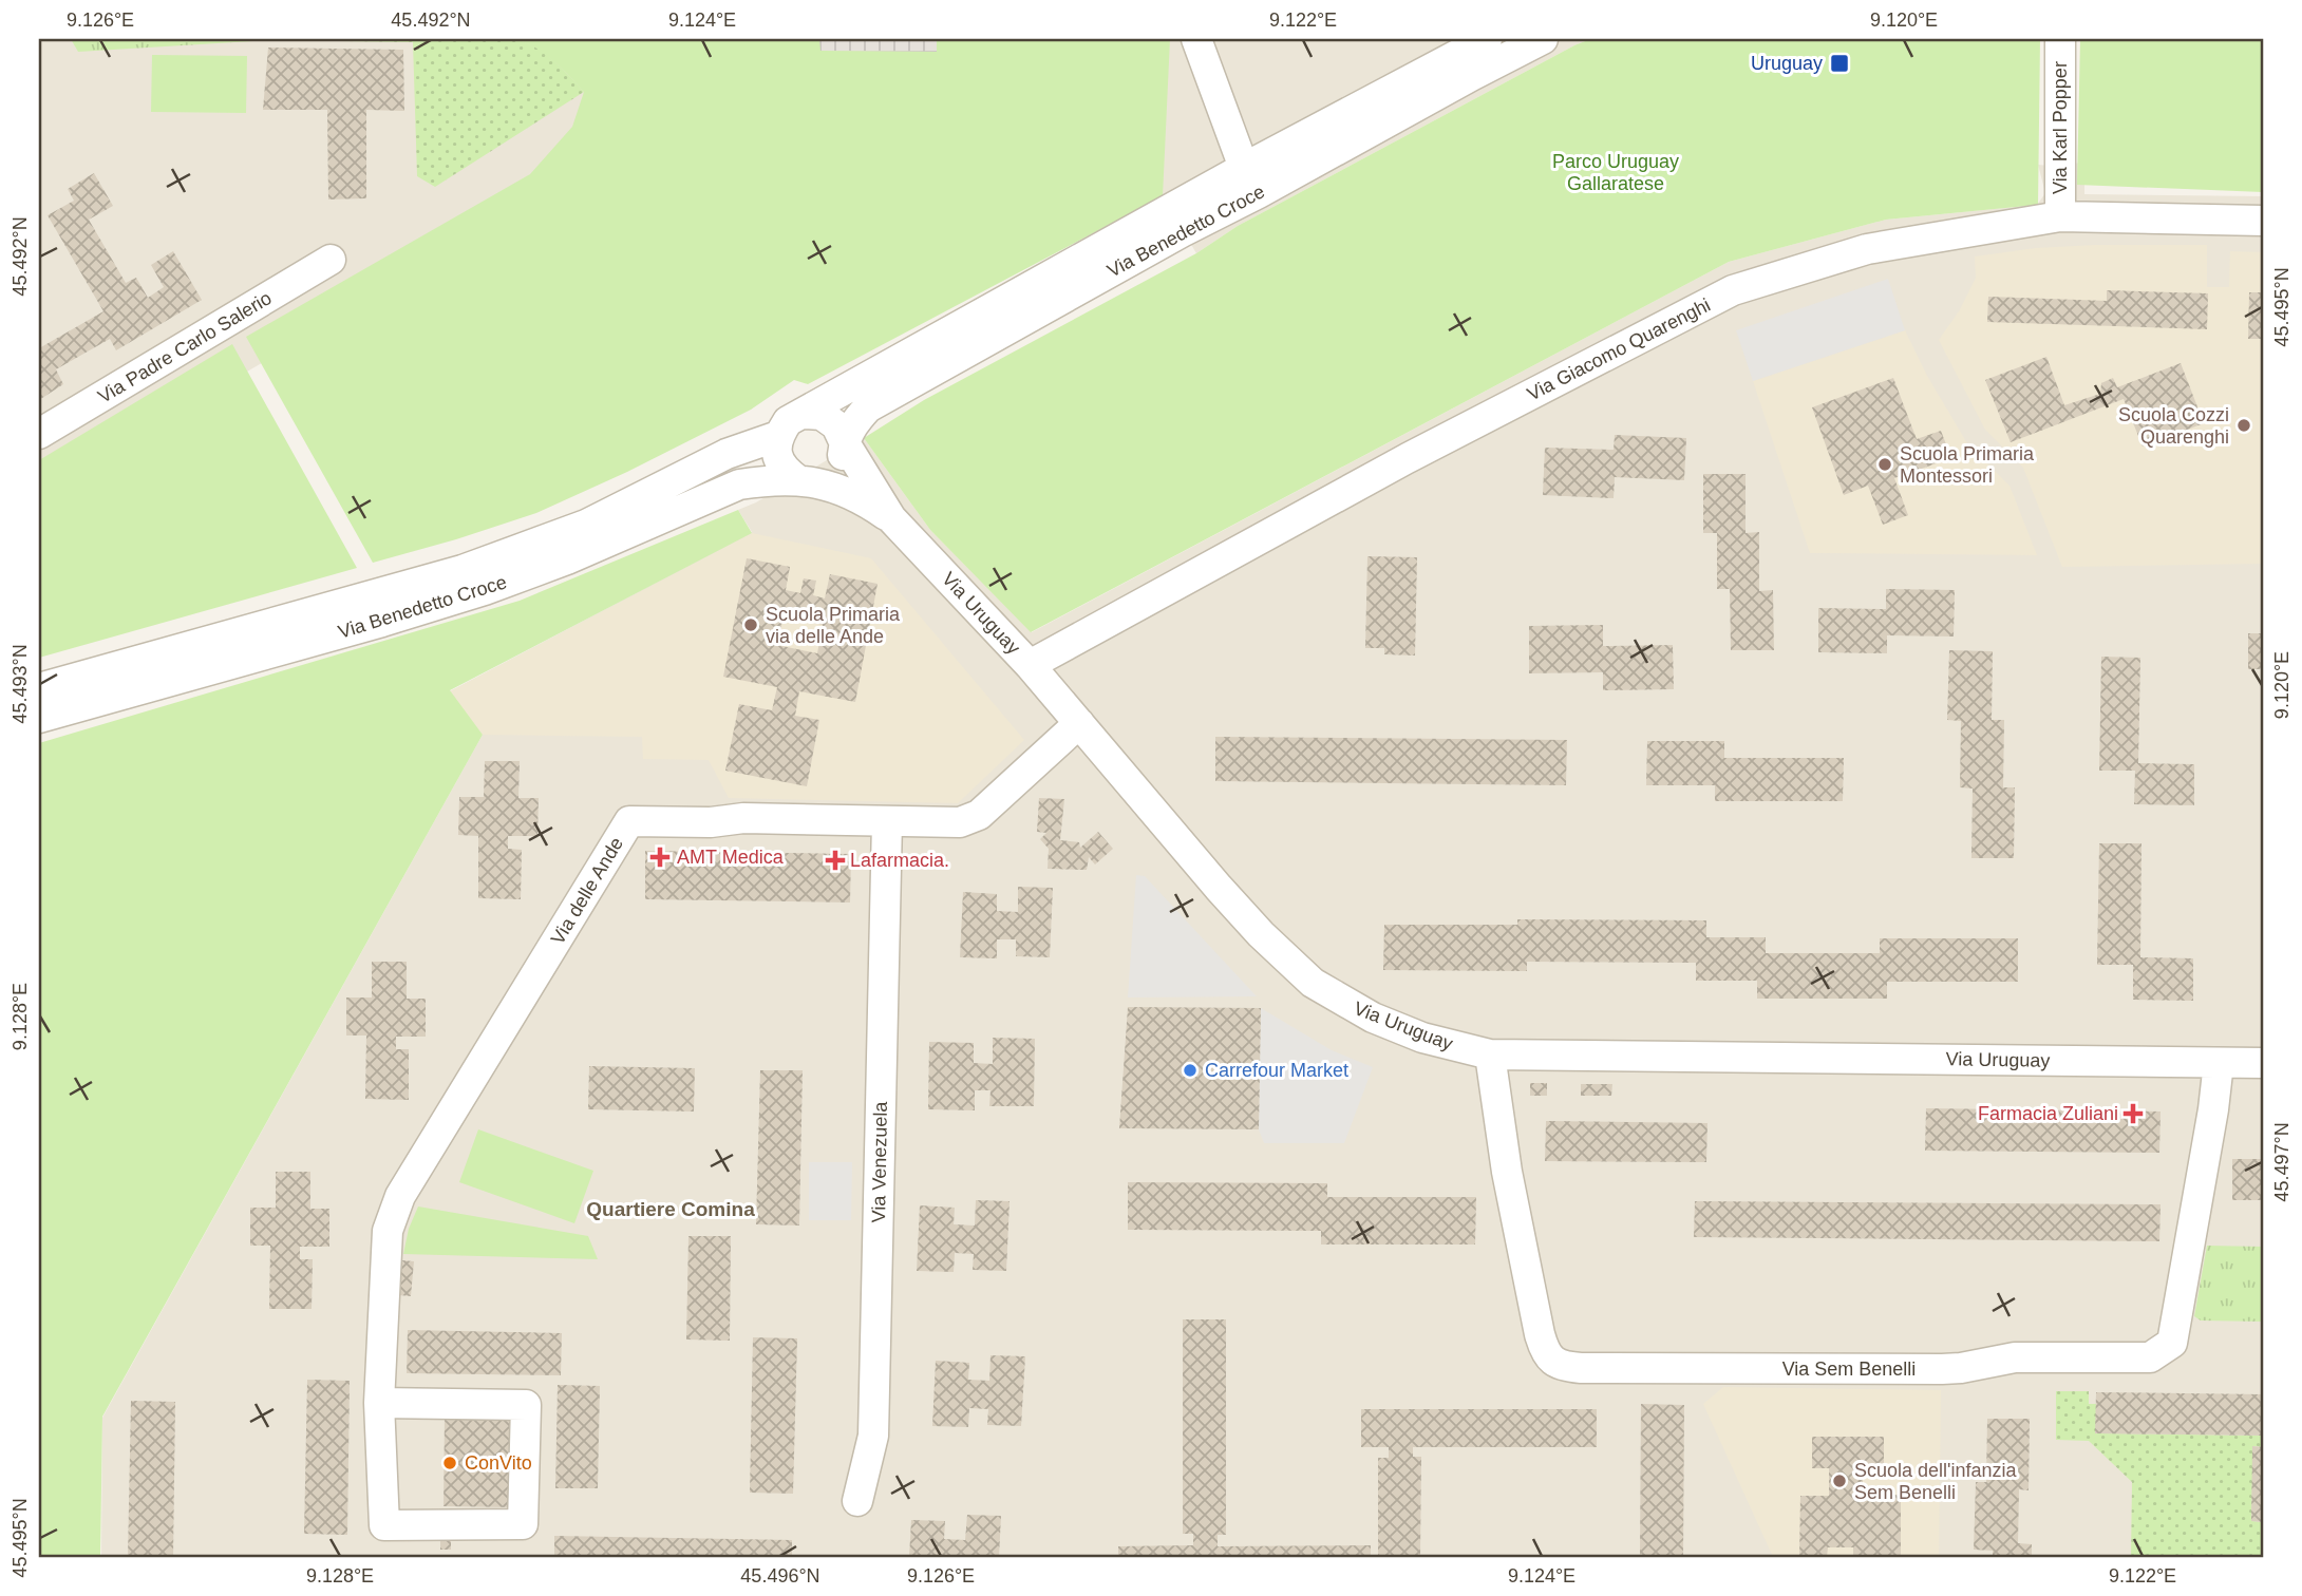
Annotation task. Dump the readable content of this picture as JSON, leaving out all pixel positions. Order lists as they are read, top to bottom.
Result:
{
  "streets": {
    "street": [
      "Via Karl Popper",
      "Via Benedetto Croce",
      "Via Padre Carlo Salerio",
      "Via Giacomo Quarenghi",
      "Via Uruguay",
      "Via delle Ande",
      "Via Venezuela",
      "Via Sem Benelli"
    ]
  },
  "crossings": [
    ["Via Karl Popper", "Via Giacomo Quarenghi"],
    ["Via Benedetto Croce", "Via Uruguay"],
    ["Via Giacomo Quarenghi", "Via Uruguay"],
    ["Via Uruguay", "Via delle Ande"],
    ["Via Uruguay", "Via Sem Benelli"],
    ["Via delle Ande", "Via Venezuela"]
  ],
  "districts": ["Quartiere Comina"],
  "parks": ["Parco Uruguay Gallaratese"],
  "places": {
    "transit": ["Uruguay"],
    "other": [
      "Scuola Cozzi Quarenghi",
      "Scuola Primaria Montessori",
      "Scuola Primaria via delle Ande",
      "Carrefour Market",
      "ConVito",
      "Scuola dell'infanzia Sem Benelli"
    ],
    "health": ["AMT Medica", "Lafarmacia.", "Farmacia Zuliani"]
  },
  "coordinates": [
    "9.126°E",
    "45.492°N",
    "9.124°E",
    "9.122°E",
    "9.120°E",
    "45.495°N",
    "45.493°N",
    "9.128°E",
    "45.497°N",
    "45.496°N"
  ]
}
